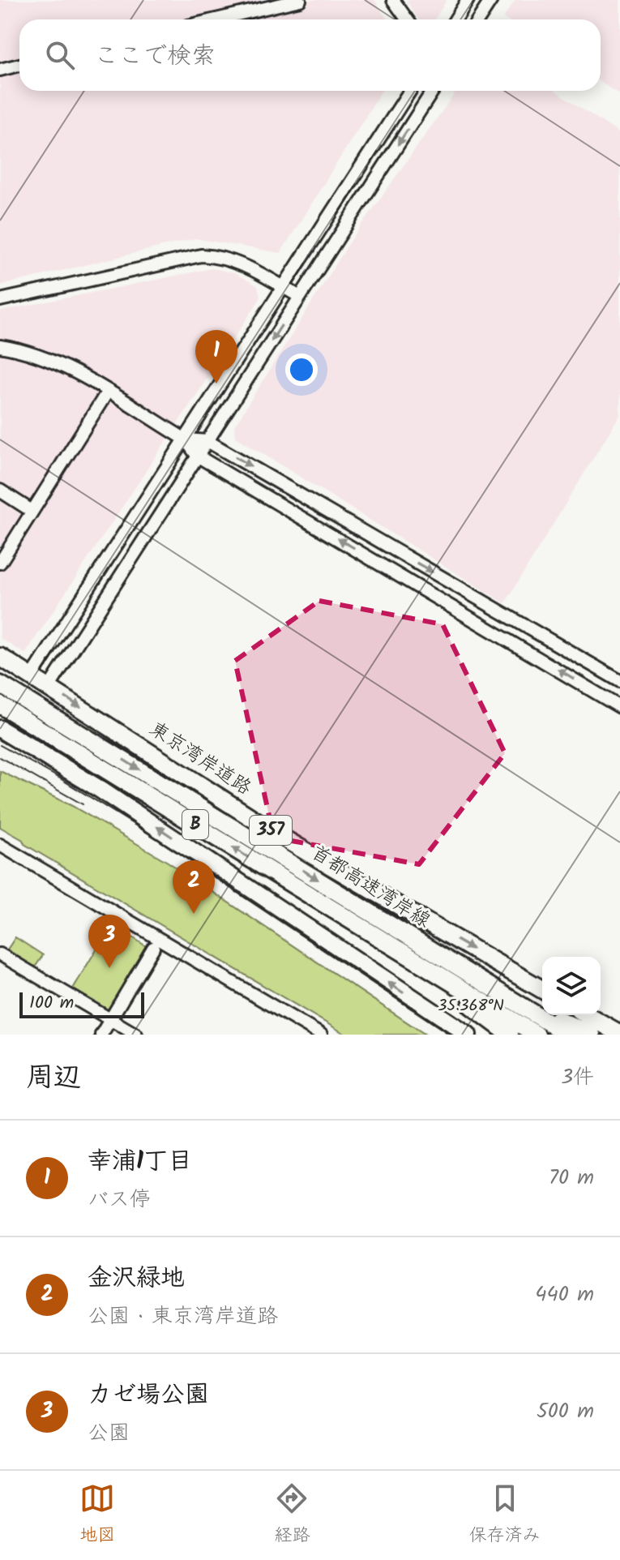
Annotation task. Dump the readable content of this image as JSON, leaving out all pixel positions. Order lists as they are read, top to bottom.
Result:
{
  "streets": {
    "highway": [
      "東京湾岸道路",
      "B",
      "357",
      "首都高速湾岸線"
    ]
  },
  "crossings": [
    ["B", "首都高速湾岸線"]
  ],
  "scale_bar": "100 m",
  "page": {
    "search": "ここで検索",
    "pins": ["1", "2", "3"],
    "scale": "100 m",
    "heading": ["周辺", "3件"],
    "list": [
      {
        "mark": "1",
        "name": "幸浦1丁目",
        "note": "バス停",
        "value": "70 m"
      },
      {
        "mark": "2",
        "name": "金沢緑地",
        "note": "公園 · 東京湾岸道路",
        "value": "440 m"
      },
      {
        "mark": "3",
        "name": "カゼ場公園",
        "note": "公園",
        "value": "500 m"
      }
    ],
    "nav": ["地図", "経路", "保存済み"]
  },
  "coordinates": ["35.368°N"]
}
